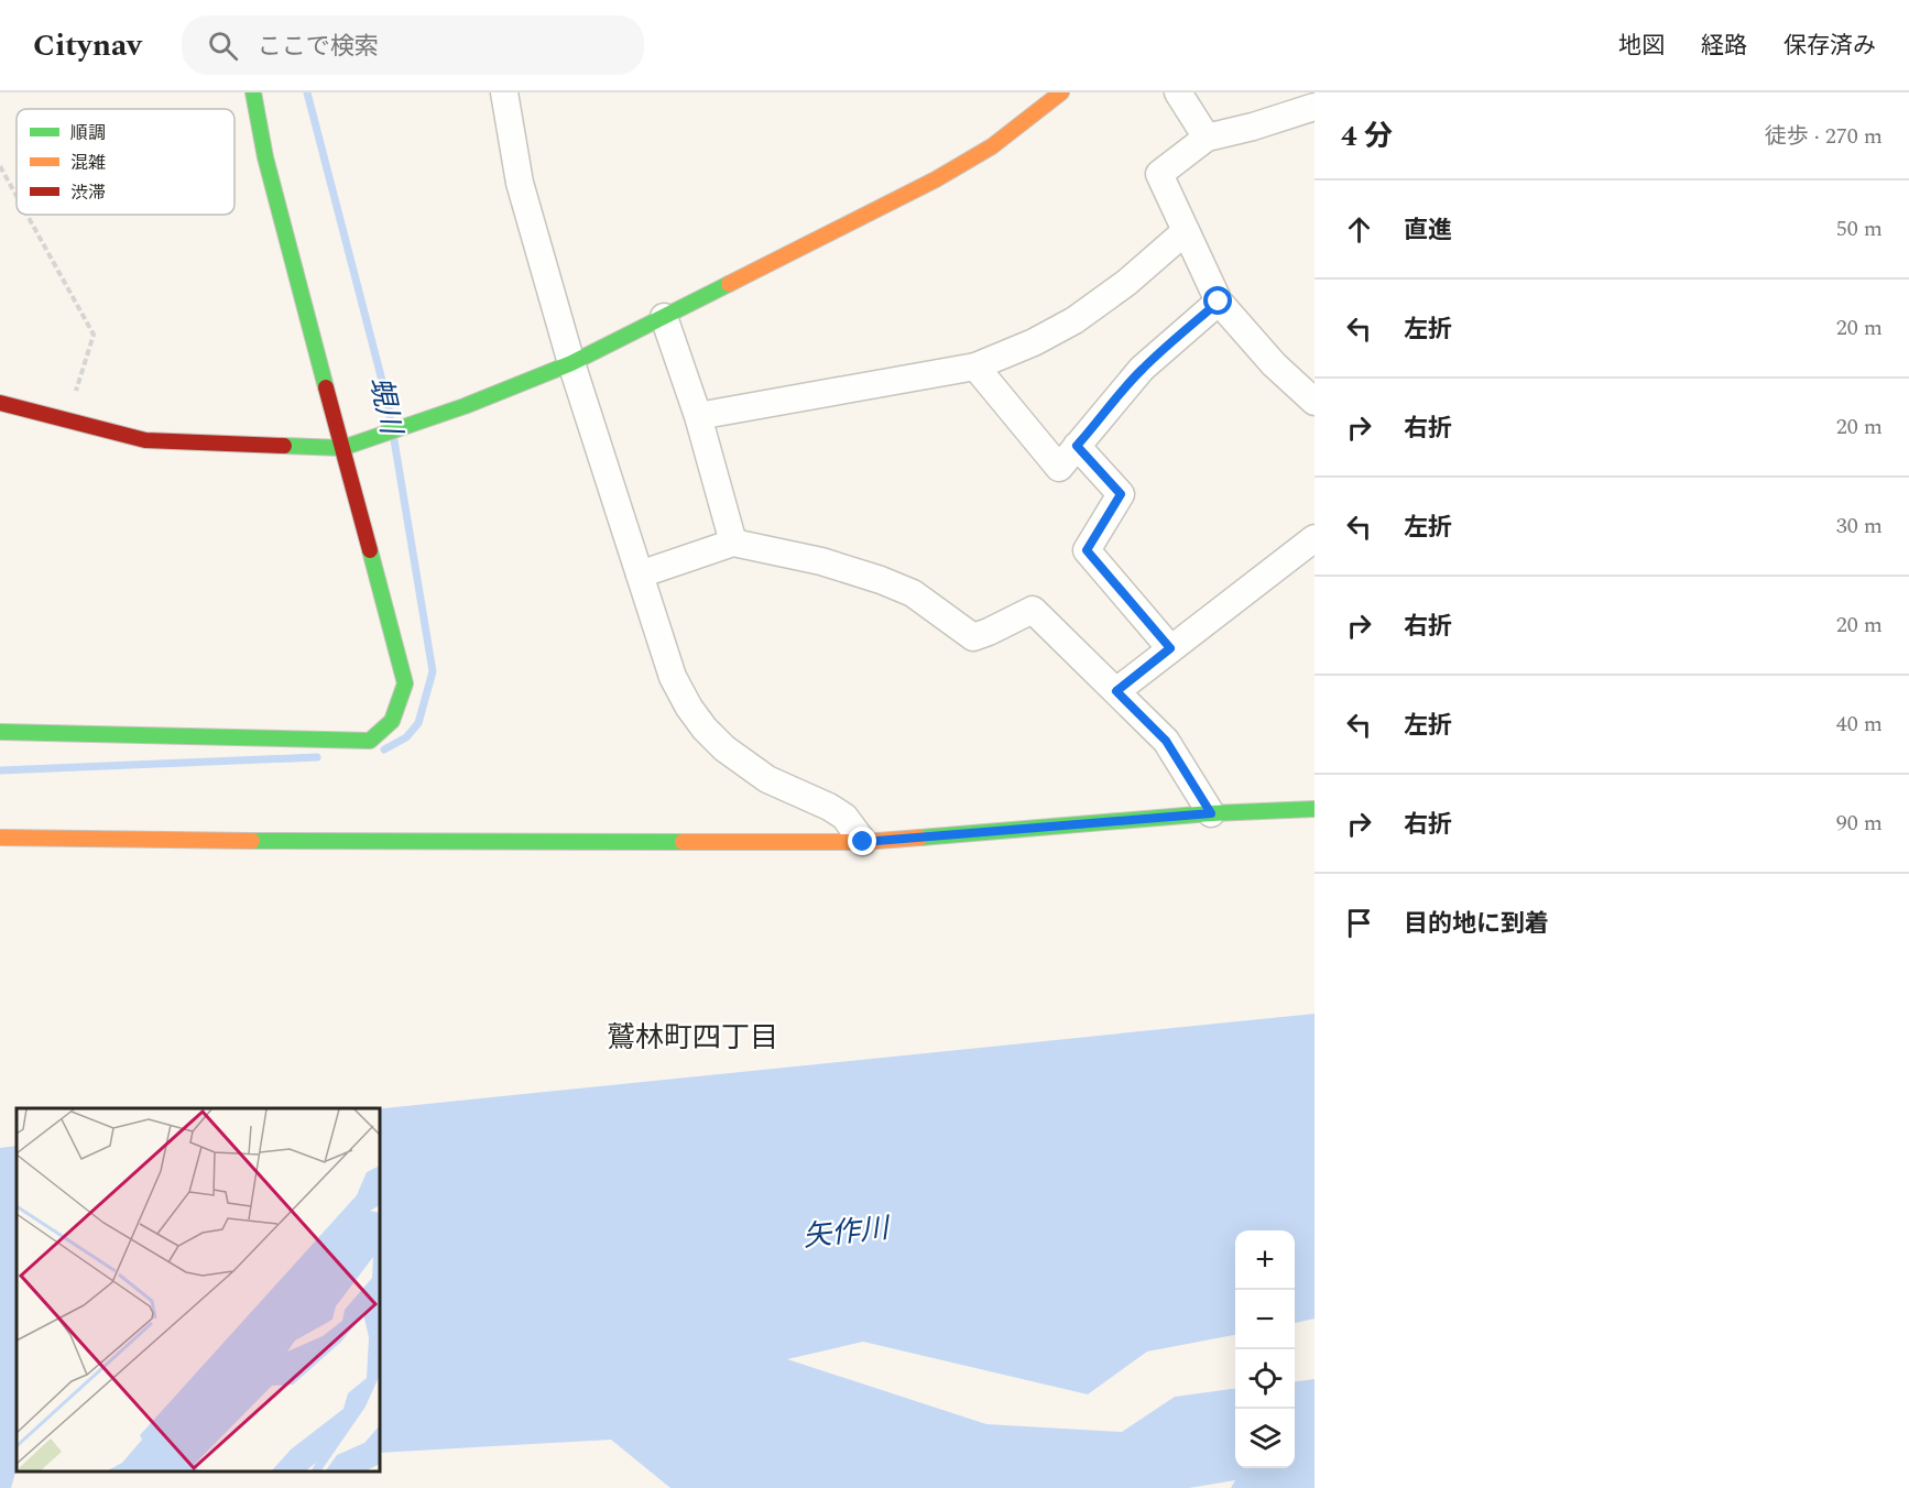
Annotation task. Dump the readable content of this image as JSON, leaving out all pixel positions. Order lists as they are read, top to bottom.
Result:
{
  "districts": ["鷲林町四丁目"],
  "water": ["蜆川", "矢作川"],
  "legend": ["順調", "混雑", "渋滞"],
  "page": {
    "header": "Citynav",
    "search": "ここで検索",
    "nav": ["地図", "経路", "保存済み"],
    "heading": ["4 分", "徒歩 · 270 m"],
    "list": [
      ["直進", "50 m"],
      ["左折", "20 m"],
      ["右折", "20 m"],
      ["左折", "30 m"],
      ["右折", "20 m"],
      ["左折", "40 m"],
      ["右折", "90 m"],
      "目的地に到着"
    ],
    "map_buttons": ["+", "−"]
  }
}
